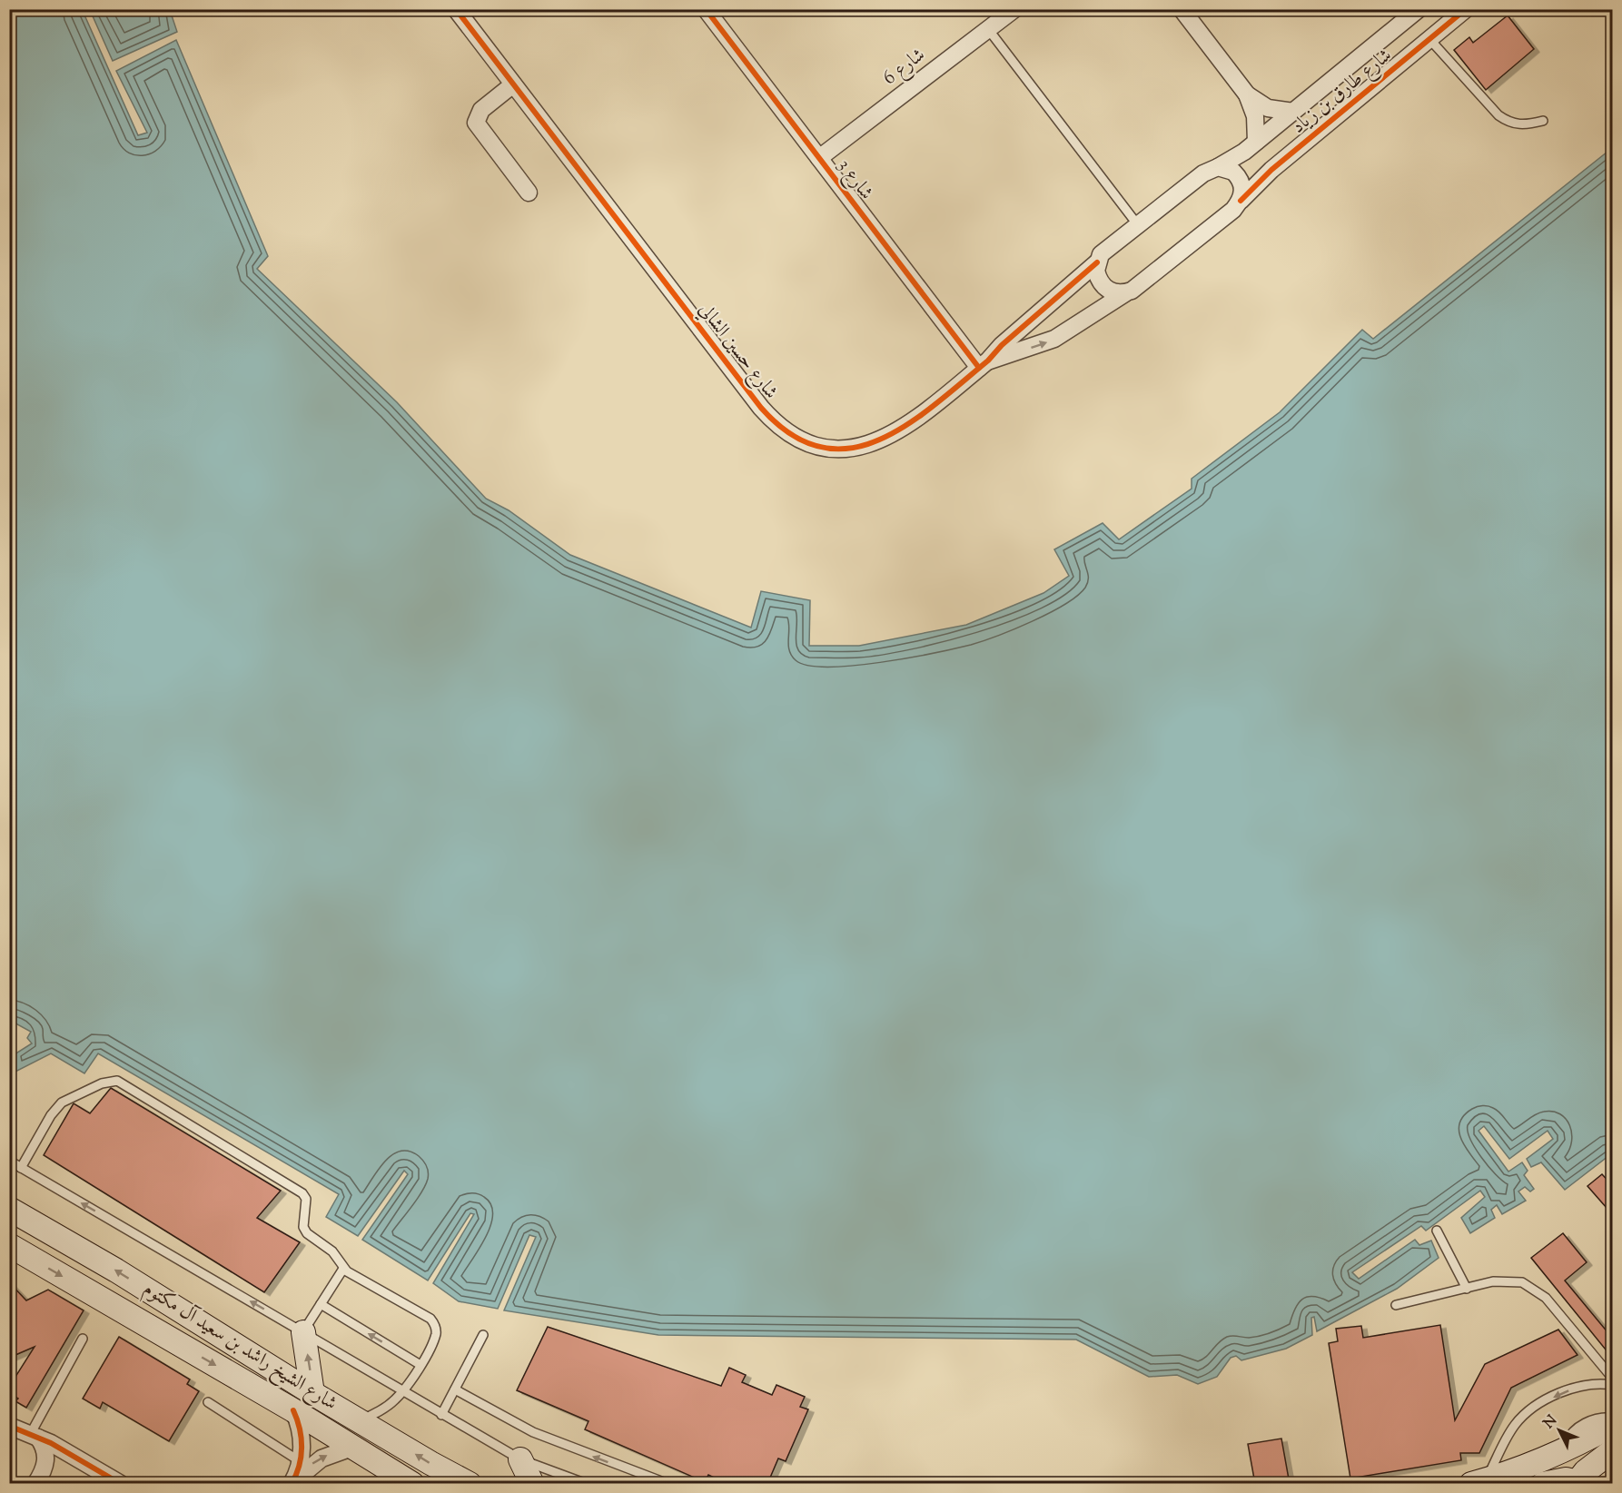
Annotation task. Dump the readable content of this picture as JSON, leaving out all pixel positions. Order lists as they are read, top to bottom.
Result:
{
  "streets": {
    "main road": ["شارع الشيخ راشد بن سعيد آل مكتوم"],
    "street": [
      "شارع 6",
      "شارع طارق بن زياد",
      "شارع 3",
      "شارع حسين الشالي"
    ]
  },
  "crossings": [
    ["شارع 6", "شارع 3"],
    ["شارع طارق بن زياد", "شارع حسين الشالي"],
    ["شارع 3", "شارع حسين الشالي"]
  ],
  "north": "top left"
}
